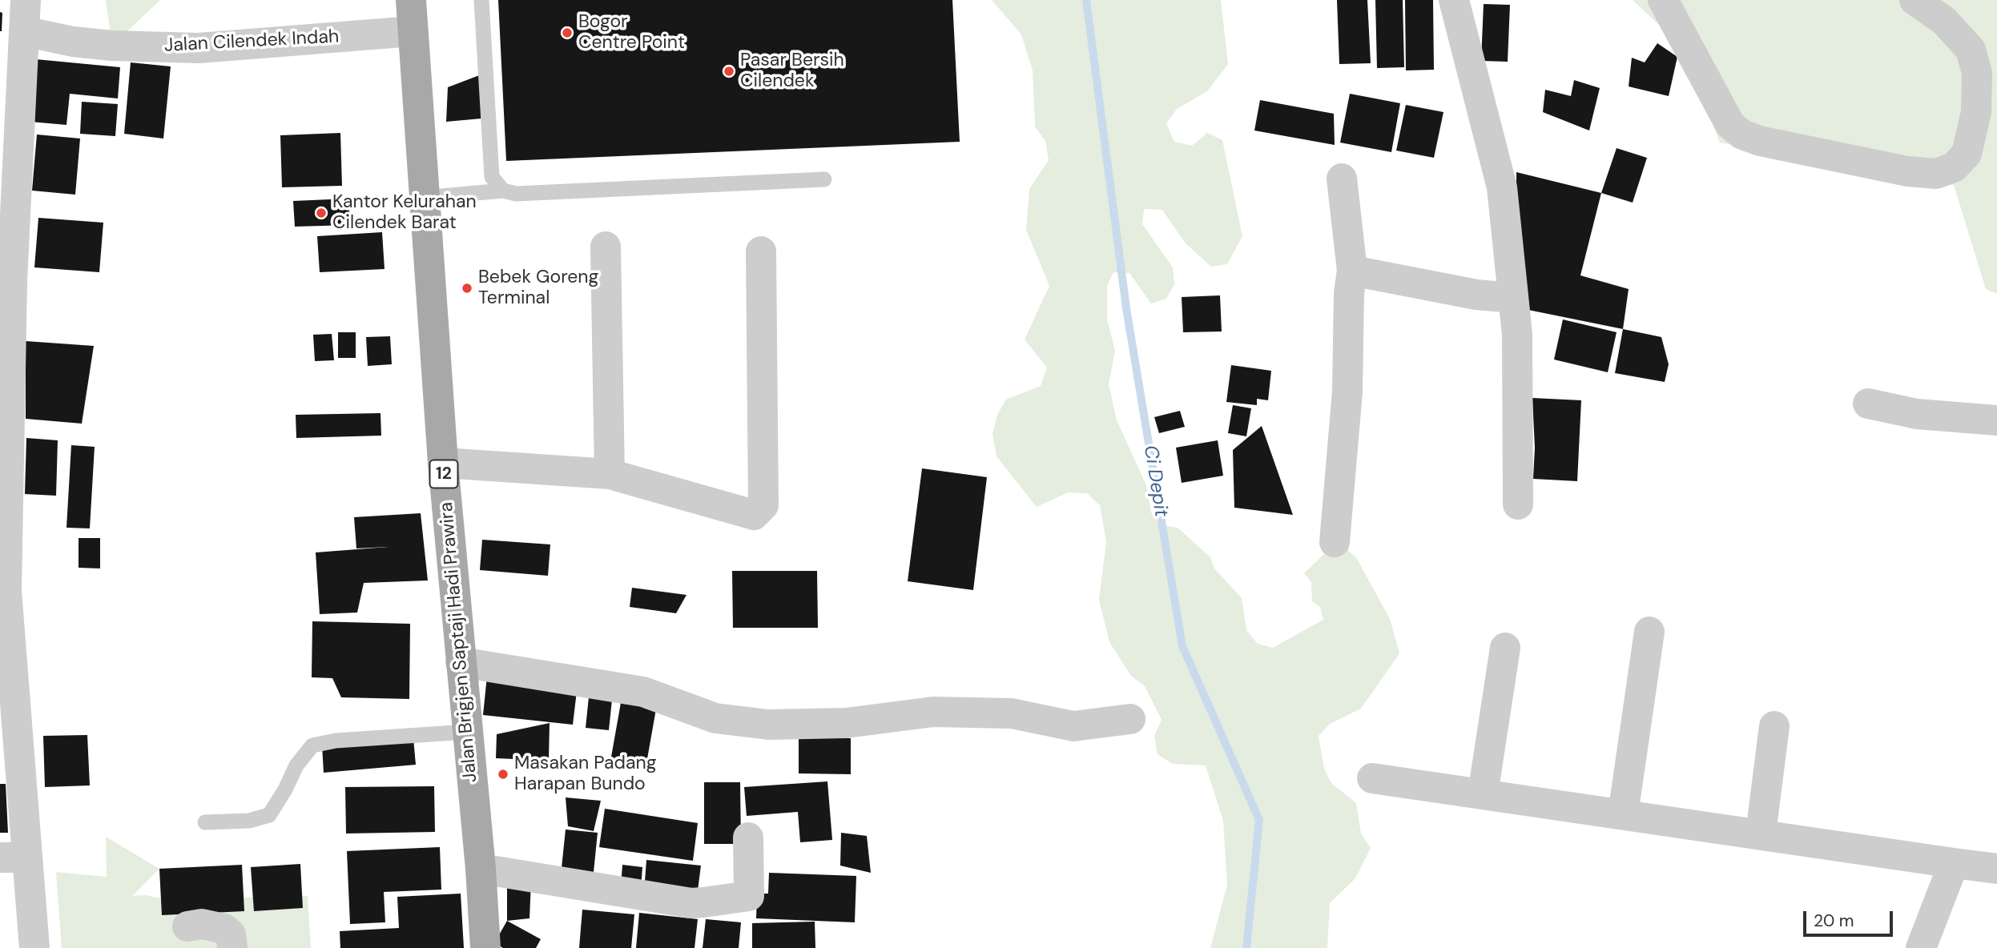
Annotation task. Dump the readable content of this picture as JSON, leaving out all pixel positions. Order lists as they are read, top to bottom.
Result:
{
  "streets": {
    "main road": ["12", "Jalan Brigjen Saptaji Hadi Prawira"],
    "street": ["Jalan Cilendek Indah"]
  },
  "crossings": [
    ["Jalan Cilendek Indah", "Jalan Brigjen Saptaji Hadi Prawira"]
  ],
  "water": ["Ci Depit"],
  "places": [
    "Bogor Centre Point",
    "Pasar Bersih Cilendek",
    "Kantor Kelurahan Cilendek Barat",
    "Bebek Goreng Terminal",
    "Masakan Padang Harapan Bundo"
  ],
  "scale_bar": "20 m"
}
